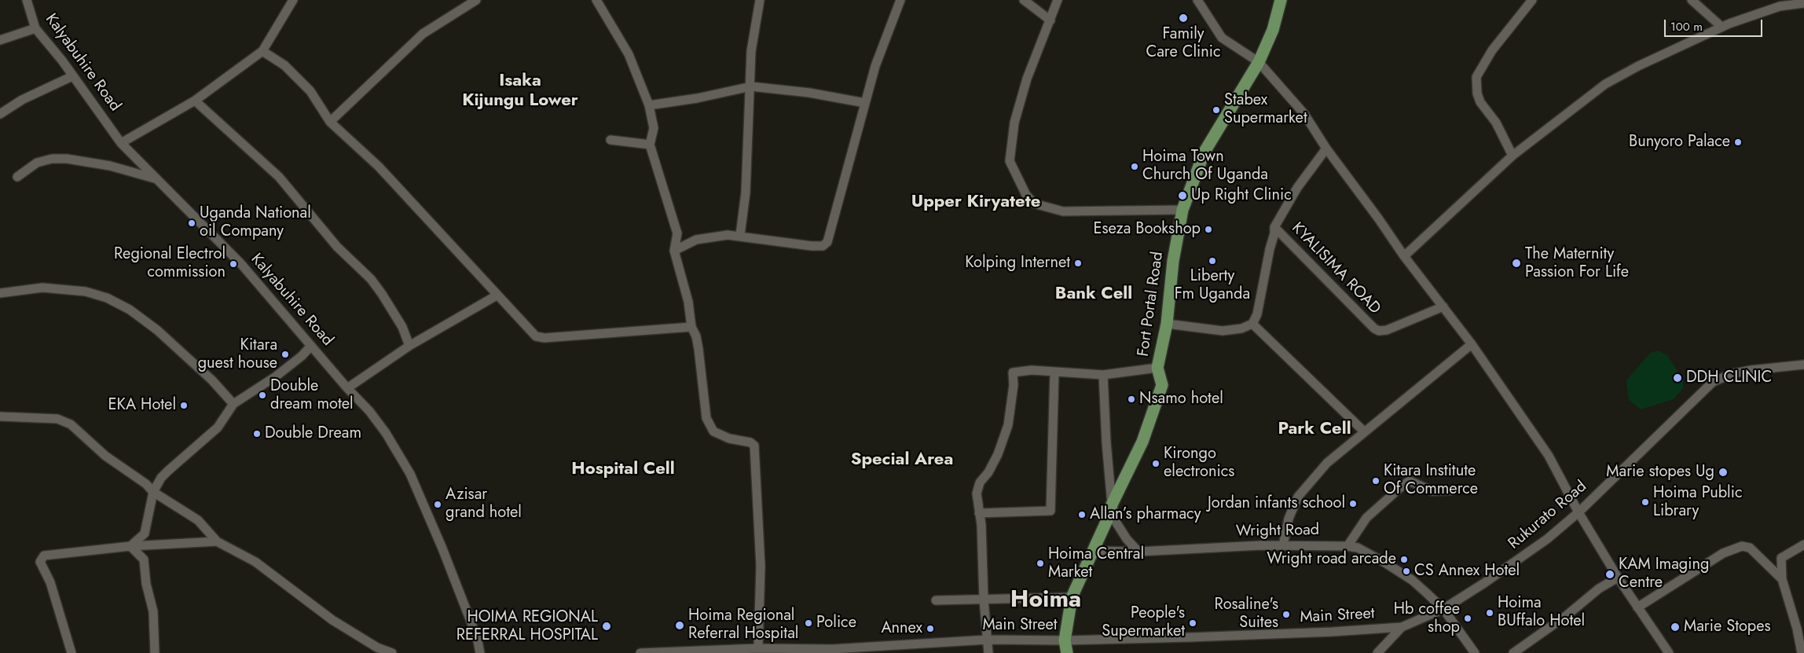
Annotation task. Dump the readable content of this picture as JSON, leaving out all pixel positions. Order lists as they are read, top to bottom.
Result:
{
  "streets": {
    "main road": ["Fort Portal Road"],
    "street": [
      "Kalyabuhire Road",
      "KYALISIMA ROAD",
      "Rukurato Road",
      "Wright Road",
      "Main Street"
    ]
  },
  "crossings": [
    ["Fort Portal Road", "Wright Road"],
    ["Fort Portal Road", "Main Street"],
    ["Rukurato Road", "Wright Road"],
    ["Rukurato Road", "Main Street"],
    ["Wright Road", "Main Street"]
  ],
  "districts": [
    "Isaka Kijungu Lower",
    "Upper Kiryatete",
    "Bank Cell",
    "Park Cell",
    "Special Area",
    "Hospital Cell",
    "Hoima"
  ],
  "places": [
    "Family Care Clinic",
    "Stabex Supermarket",
    "Bunyoro Palace",
    "Hoima Town Church Of Uganda",
    "Up Right Clinic",
    "Uganda National oil Company",
    "Eseza Bookshop",
    "Liberty Fm Uganda",
    "Kolping Internet",
    "The Maternity Passion For Life",
    "Regional Electrol commission",
    "Kitara guest house",
    "DDH CLINIC",
    "Double dream motel",
    "Nsamo hotel",
    "EKA Hotel",
    "Double Dream",
    "Kirongo electronics",
    "Marie stopes Ug",
    "Kitara Institute Of Commerce",
    "Hoima Public Library",
    "Jordan infants school",
    "Azisar grand hotel",
    "Allan’s pharmacy",
    "Wright road arcade",
    "Hoima Central Market",
    "CS Annex Hotel",
    "KAM Imaging Centre",
    "Hoima BUffalo Hotel",
    "Rosaline's Suites",
    "Hb coffee shop",
    "Police",
    "People's Supermarket",
    "Hoima Regional Referral Hospital",
    "HOIMA REGIONAL REFERRAL HOSPITAL",
    "Marie Stopes",
    "Annex"
  ],
  "scale_bar": "100 m"
}
